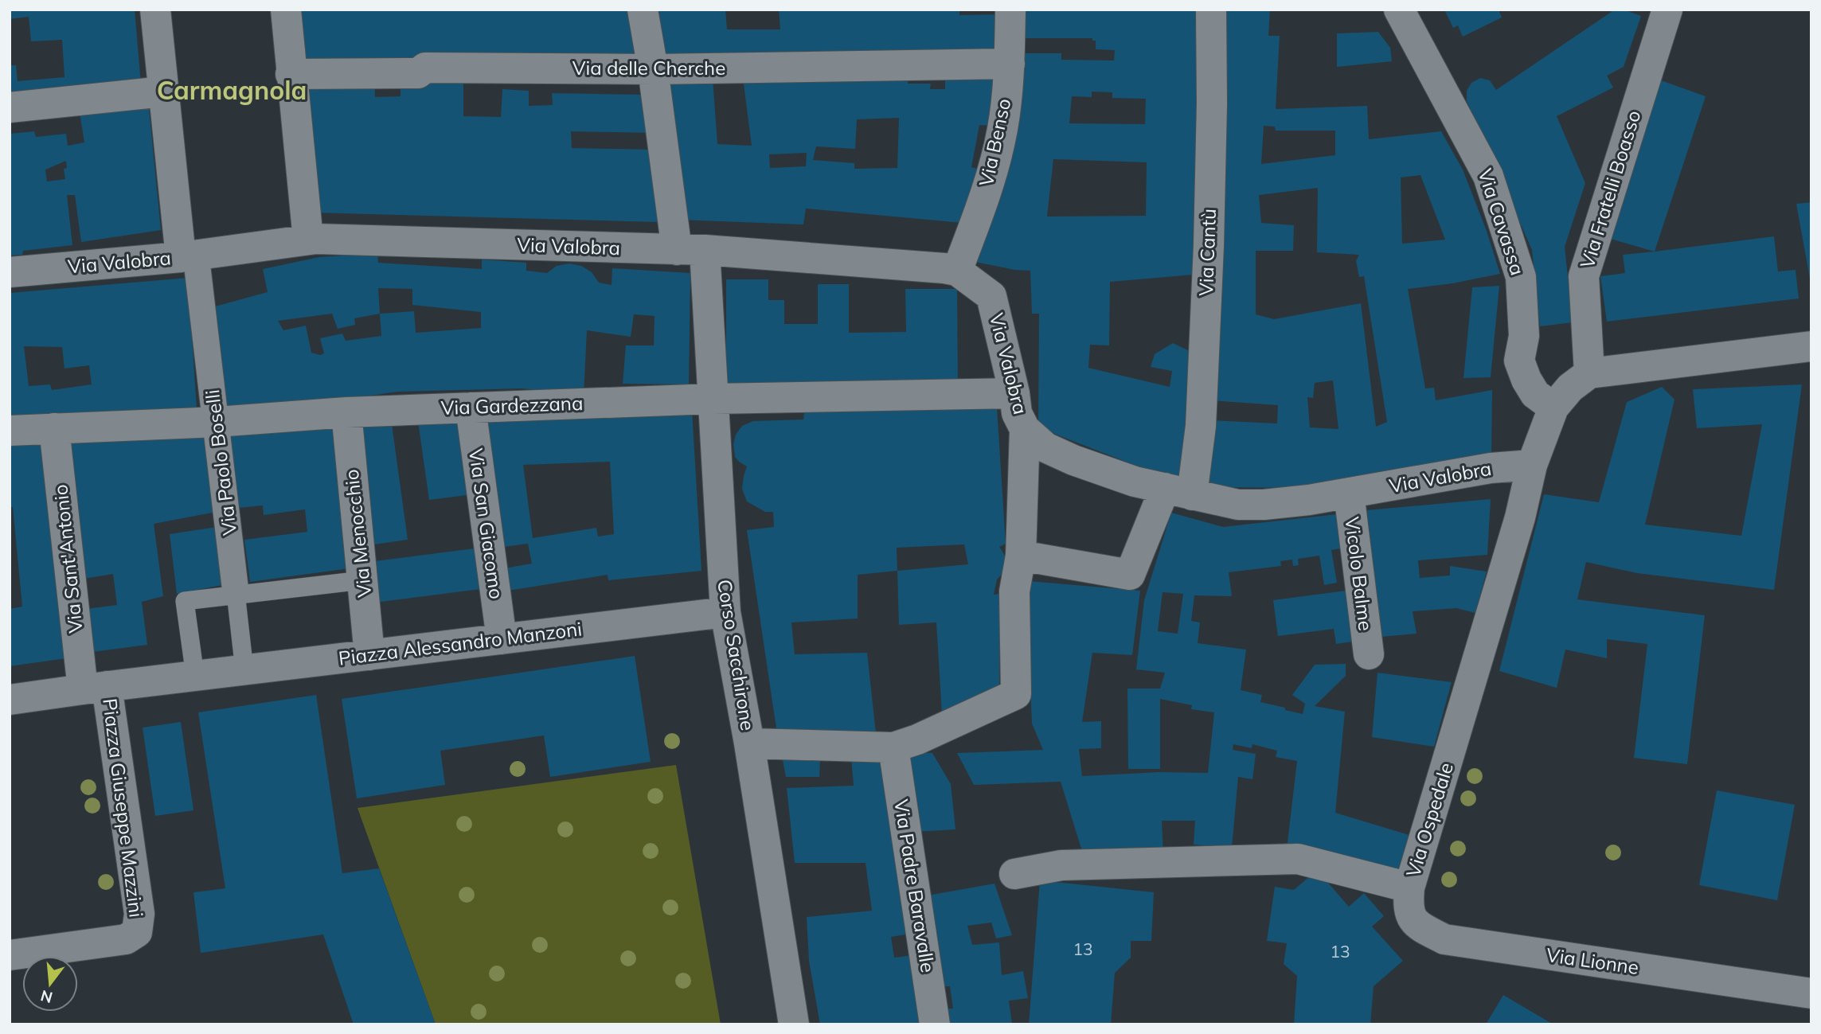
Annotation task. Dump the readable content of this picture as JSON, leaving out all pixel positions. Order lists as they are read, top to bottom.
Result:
{
  "streets": {
    "street": [
      "Via delle Cherche",
      "Via Benso",
      "Via Fratelli Boasso",
      "Via Cavassa",
      "Via Valobra",
      "Via Cantù",
      "Via Gardezzana",
      "Via Paolo Boselli",
      "Via San Giacomo",
      "Via Menocchio",
      "Via Sant'Antonio",
      "Vicolo Balme",
      "Piazza Alessandro Manzoni",
      "Corso Sacchirone",
      "Piazza Giuseppe Mazzini",
      "Via Ospedale",
      "Via Padre Baravalle",
      "Via Lionne"
    ]
  },
  "crossings": [
    ["Via delle Cherche", "Via Benso"],
    ["Via delle Cherche", "Corso Sacchirone"],
    ["Via Benso", "Via Valobra"],
    ["Via Valobra", "Via Cantù"],
    ["Via Valobra", "Via Gardezzana"],
    ["Via Valobra", "Via Paolo Boselli"],
    ["Via Valobra", "Vicolo Balme"],
    ["Via Valobra", "Corso Sacchirone"],
    ["Via Valobra", "Via Ospedale"],
    ["Via Gardezzana", "Via Paolo Boselli"],
    ["Via Gardezzana", "Via San Giacomo"],
    ["Via Gardezzana", "Via Menocchio"],
    ["Via Gardezzana", "Via Sant'Antonio"],
    ["Via Gardezzana", "Corso Sacchirone"],
    ["Via Paolo Boselli", "Piazza Alessandro Manzoni"],
    ["Via San Giacomo", "Piazza Alessandro Manzoni"],
    ["Via Menocchio", "Piazza Alessandro Manzoni"],
    ["Via Sant'Antonio", "Piazza Alessandro Manzoni"],
    ["Via Sant'Antonio", "Piazza Giuseppe Mazzini"],
    ["Piazza Alessandro Manzoni", "Corso Sacchirone"],
    ["Piazza Alessandro Manzoni", "Piazza Giuseppe Mazzini"],
    ["Via Ospedale", "Via Lionne"]
  ],
  "districts": ["Carmagnola"],
  "house_numbers": ["13", "13"],
  "north": "bottom"
}
